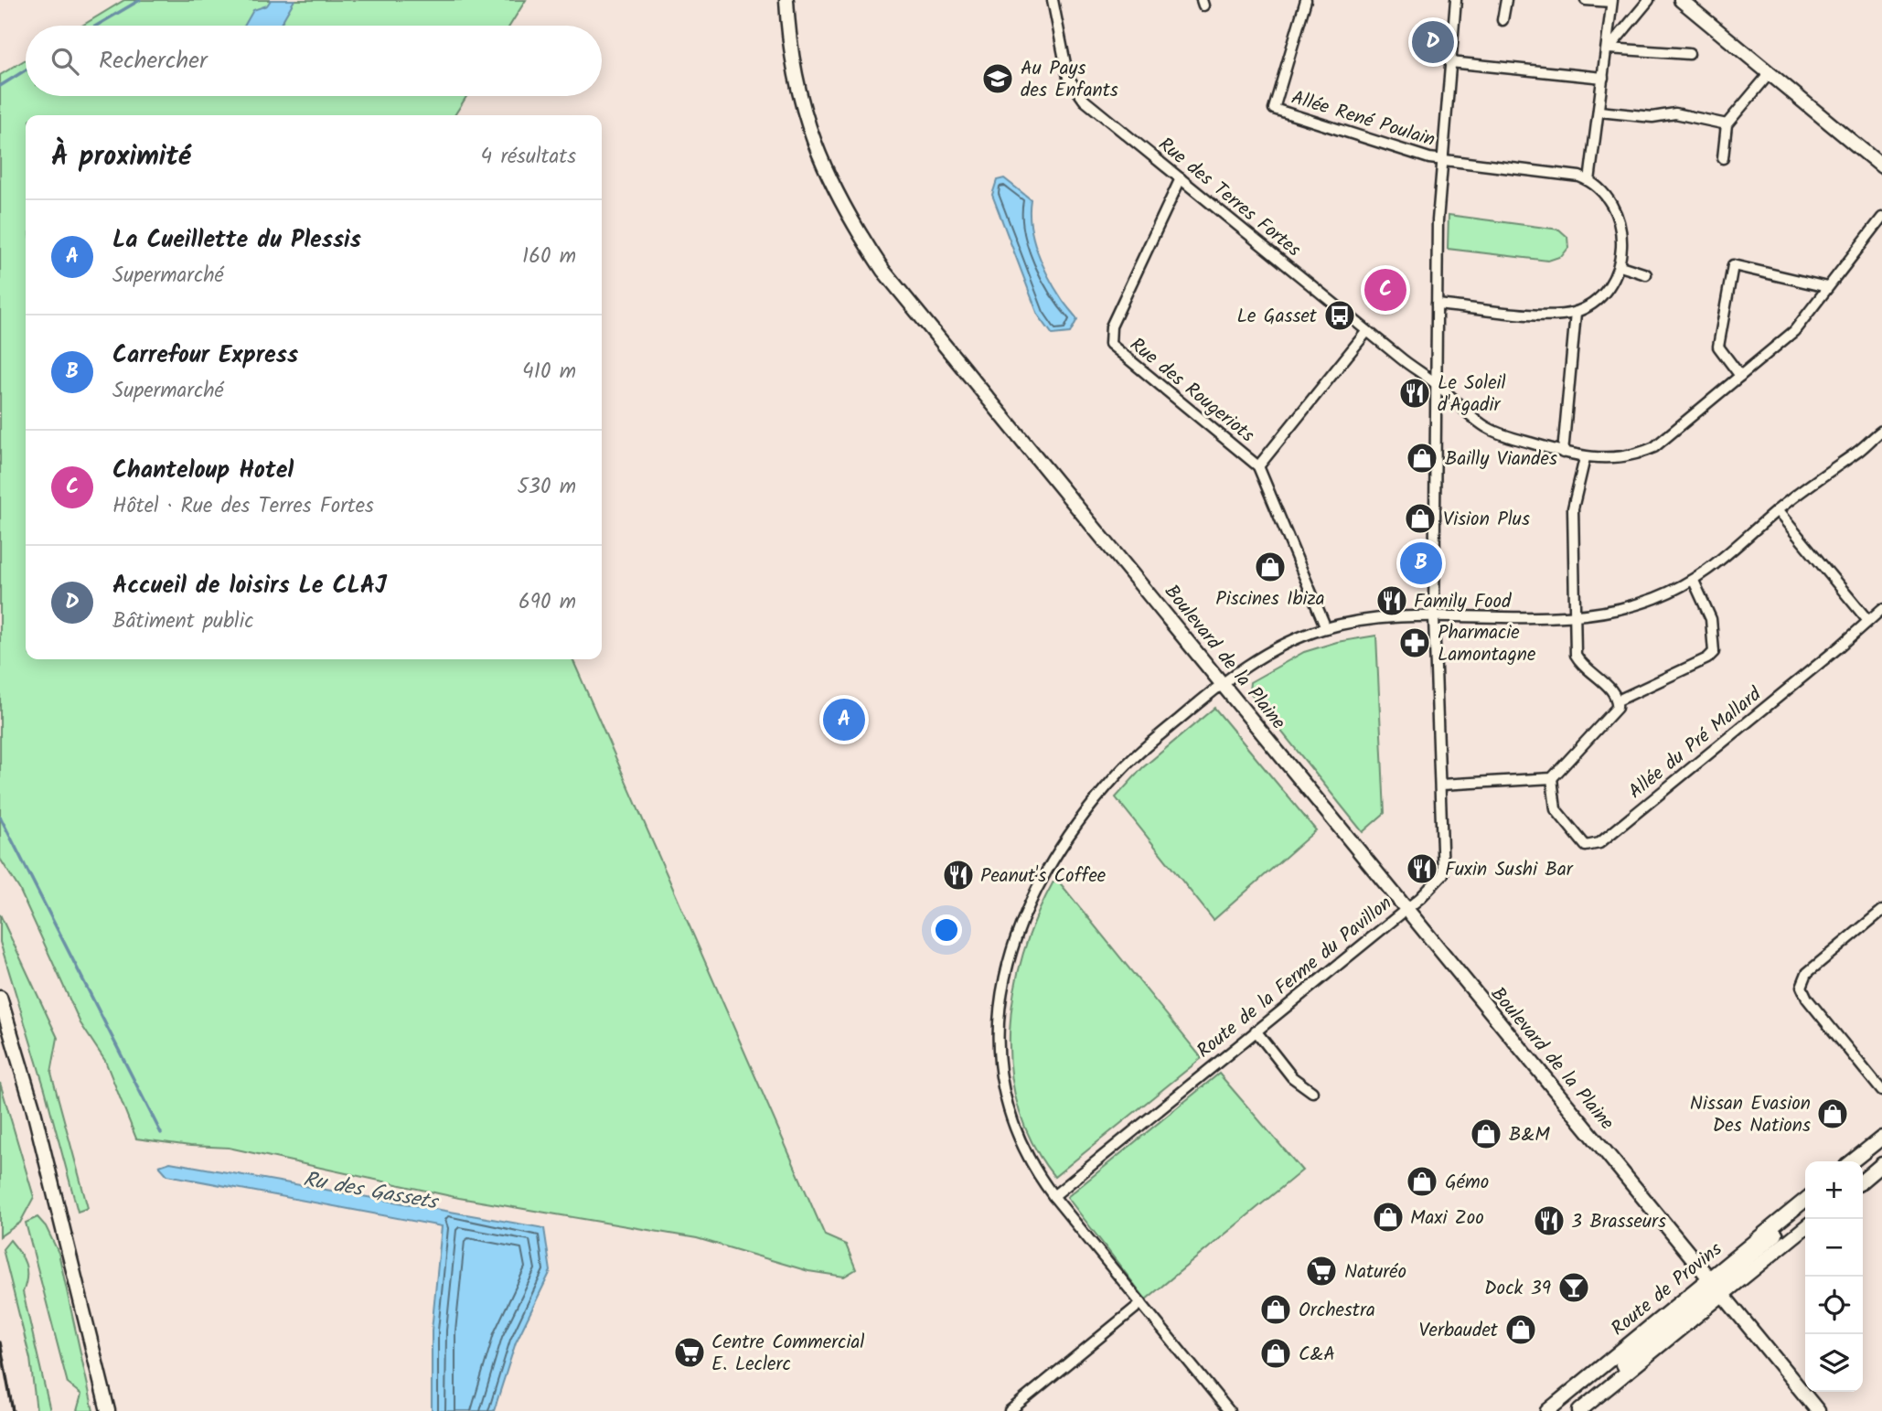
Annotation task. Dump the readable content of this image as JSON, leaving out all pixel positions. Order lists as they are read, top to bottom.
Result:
{
  "streets": {
    "main road": ["Boulevard de la Plaine", "Route de Provins"],
    "street": [
      "Allée René Poulain",
      "Rue des Terres Fortes",
      "Rue des Rougeriots",
      "Allée du Pré Mallard",
      "Route de la Ferme du Pavillon"
    ]
  },
  "crossings": [
    ["Allée René Poulain", "Route de la Ferme du Pavillon"],
    ["Rue des Terres Fortes", "Rue des Rougeriots"],
    ["Rue des Terres Fortes", "Route de la Ferme du Pavillon"],
    ["Boulevard de la Plaine", "Route de la Ferme du Pavillon"],
    ["Boulevard de la Plaine", "Route de Provins"]
  ],
  "water": ["Ru des Gassets"],
  "places": {
    "school or university": ["Au Pays des Enfants"],
    "bus stop": ["Le Gasset"],
    "restaurant": [
      "Le Soleil d'Agadir",
      "Family Food",
      "Fuxin Sushi Bar",
      "Peanut's Coffee",
      "3 Brasseurs"
    ],
    "shop": [
      "Bailly Viandes",
      "Vision Plus",
      "Piscines Ibiza",
      "Nissan Evasion Des Nations",
      "B&M",
      "Gémo",
      "Maxi Zoo",
      "Orchestra",
      "Verbaudet",
      "C&A"
    ],
    "pharmacy": ["Pharmacie Lamontagne"],
    "supermarket": ["Naturéo", "Centre Commercial E. Leclerc"],
    "bar": ["Dock 39"]
  },
  "page": {
    "pins": [
      "D",
      "C",
      "B",
      "A"
    ],
    "search": "Rechercher",
    "heading": ["À proximité", "4 résultats"],
    "list": [
      {
        "mark": "A",
        "name": "La Cueillette du Plessis",
        "note": "Supermarché",
        "value": "160 m"
      },
      {
        "mark": "B",
        "name": "Carrefour Express",
        "note": "Supermarché",
        "value": "410 m"
      },
      {
        "mark": "C",
        "name": "Chanteloup Hotel",
        "note": "Hôtel · Rue des Terres Fortes",
        "value": "530 m"
      },
      {
        "mark": "D",
        "name": "Accueil de loisirs Le CLAJ",
        "note": "Bâtiment public",
        "value": "690 m"
      }
    ],
    "map_buttons": ["+", "−"]
  }
}
